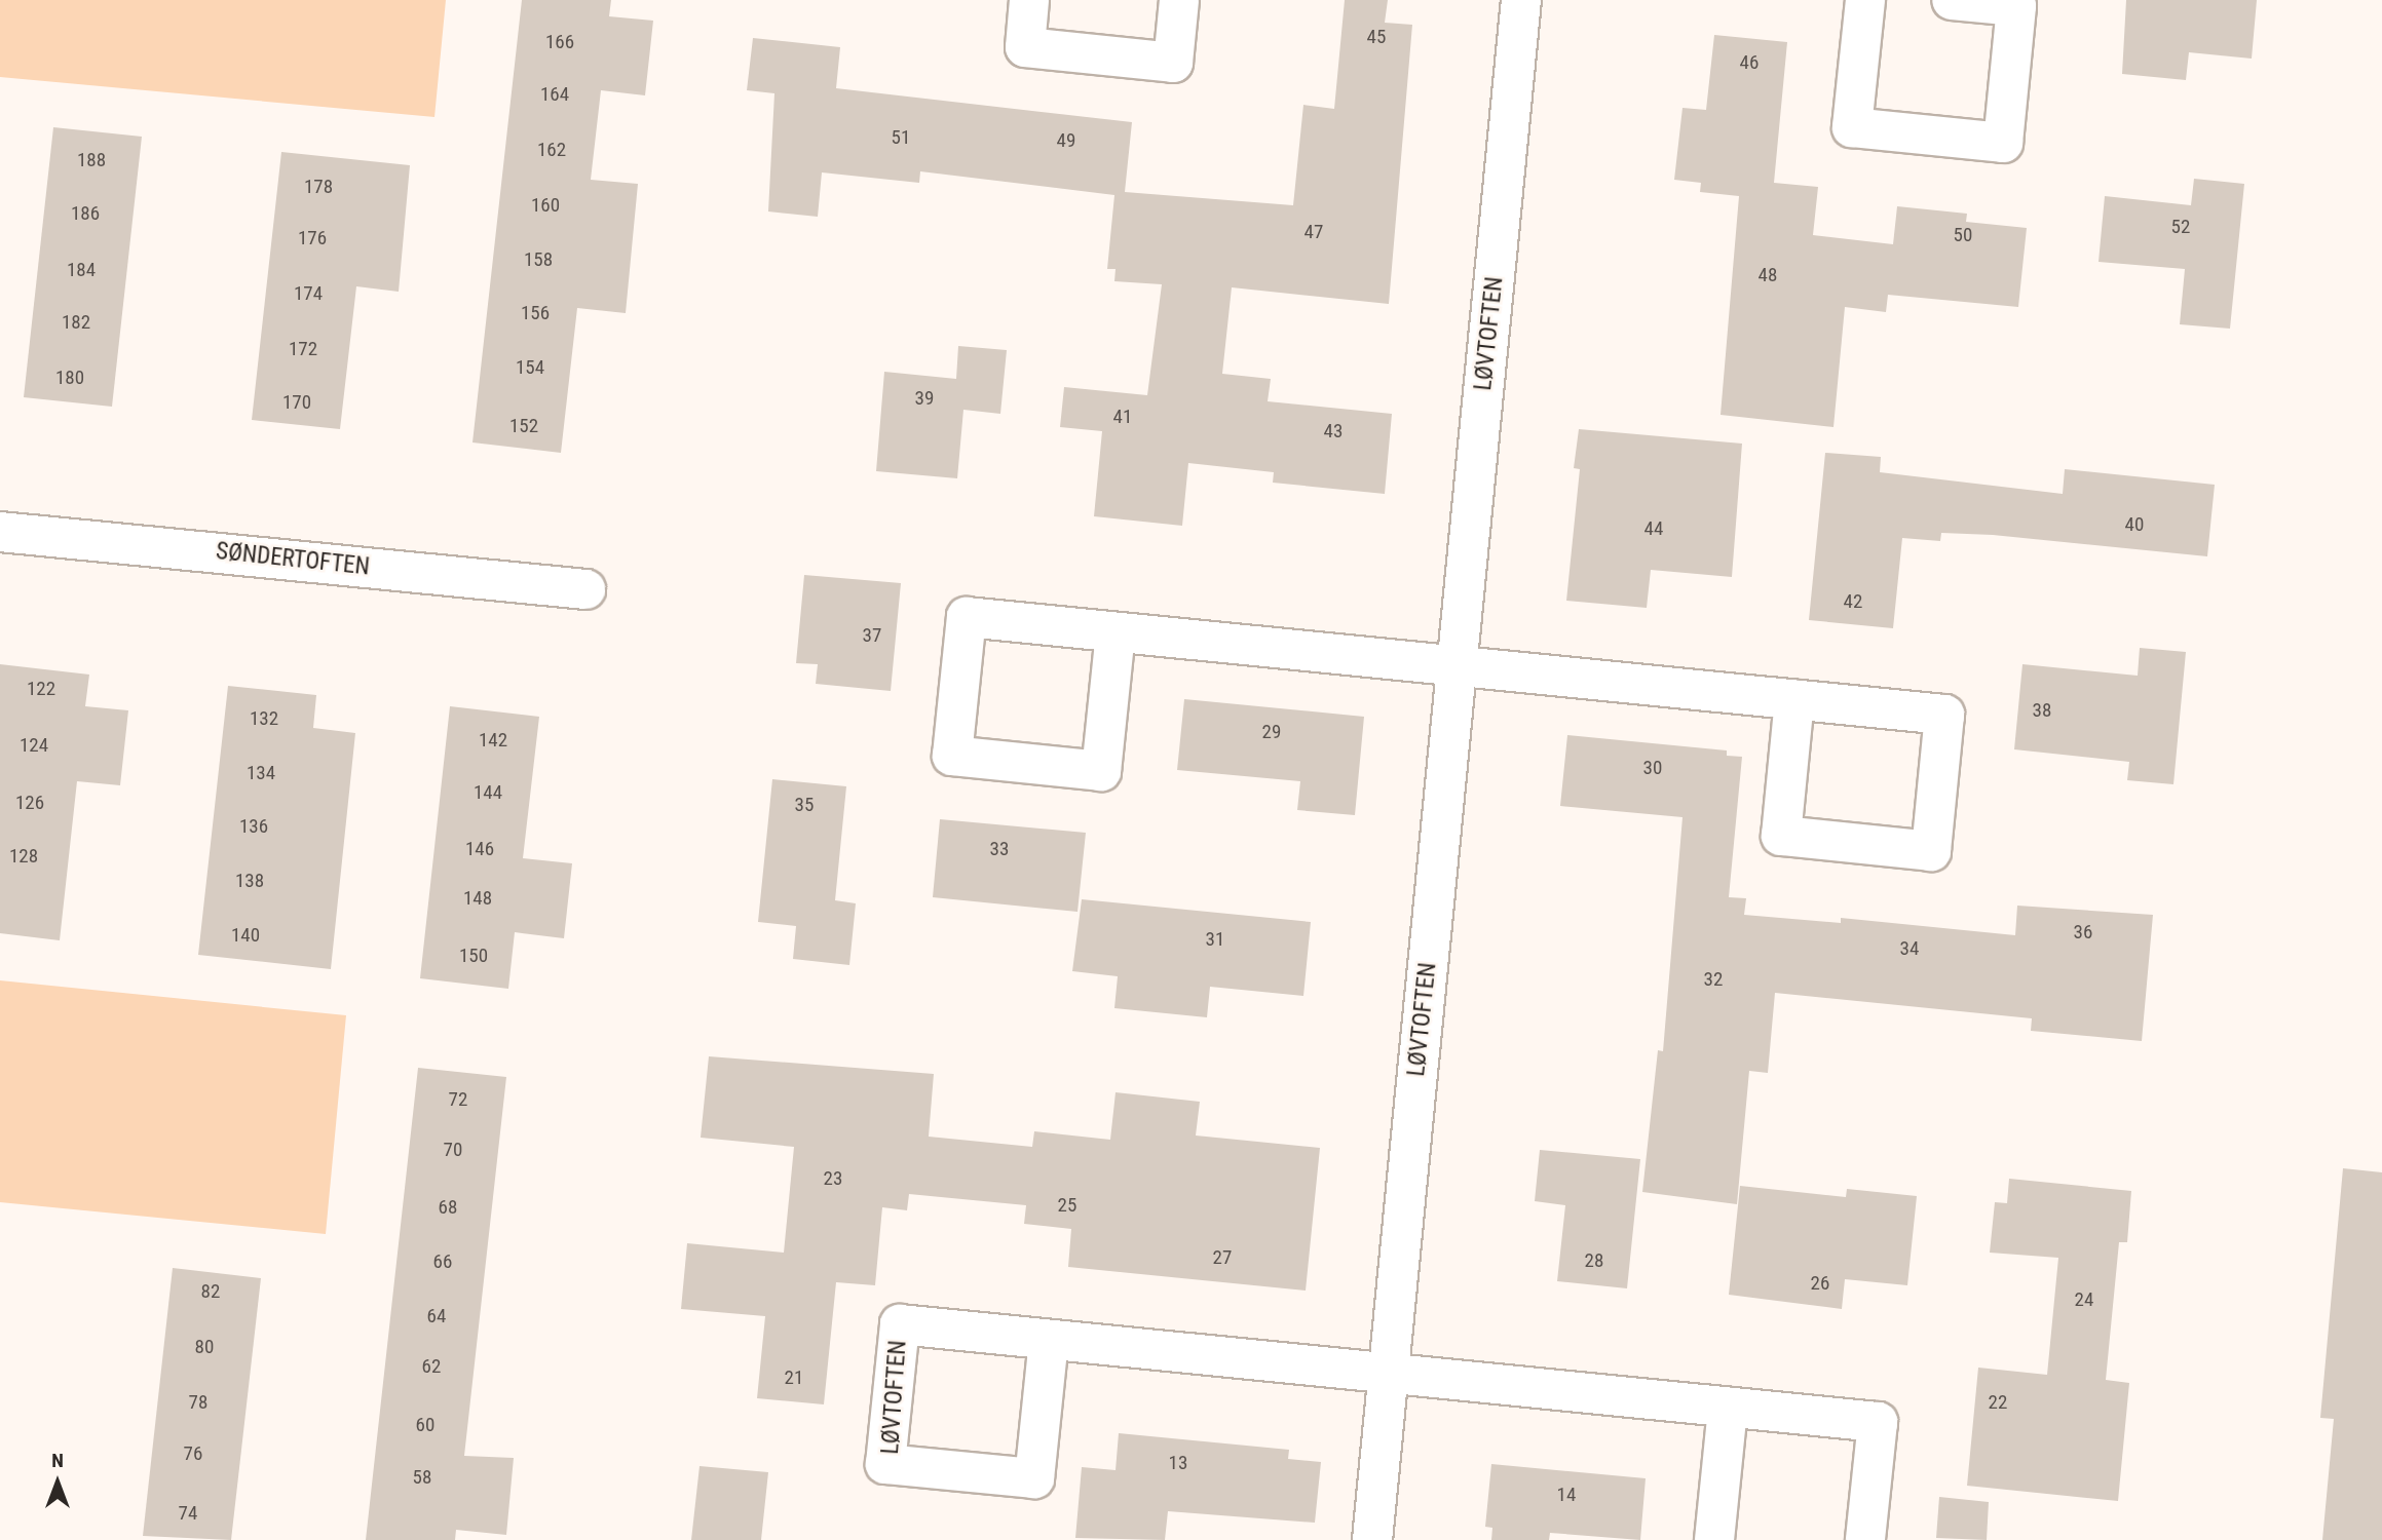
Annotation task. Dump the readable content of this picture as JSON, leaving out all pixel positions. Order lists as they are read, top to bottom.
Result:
{
  "streets": {
    "street": ["LØVTOFTEN", "SØNDERTOFTEN"]
  },
  "house_numbers": [
    "45",
    "166",
    "46",
    "164",
    "51",
    "49",
    "162",
    "188",
    "178",
    "160",
    "186",
    "52",
    "47",
    "50",
    "176",
    "158",
    "184",
    "48",
    "174",
    "156",
    "182",
    "172",
    "154",
    "180",
    "39",
    "170",
    "41",
    "152",
    "43",
    "40",
    "44",
    "42",
    "37",
    "122",
    "38",
    "132",
    "29",
    "142",
    "124",
    "30",
    "134",
    "144",
    "126",
    "35",
    "136",
    "146",
    "33",
    "128",
    "138",
    "148",
    "36",
    "140",
    "31",
    "34",
    "150",
    "32",
    "72",
    "70",
    "23",
    "25",
    "68",
    "27",
    "28",
    "66",
    "26",
    "82",
    "24",
    "64",
    "80",
    "62",
    "21",
    "78",
    "22",
    "60",
    "76",
    "13",
    "58",
    "14",
    "74"
  ],
  "north": "top"
}
